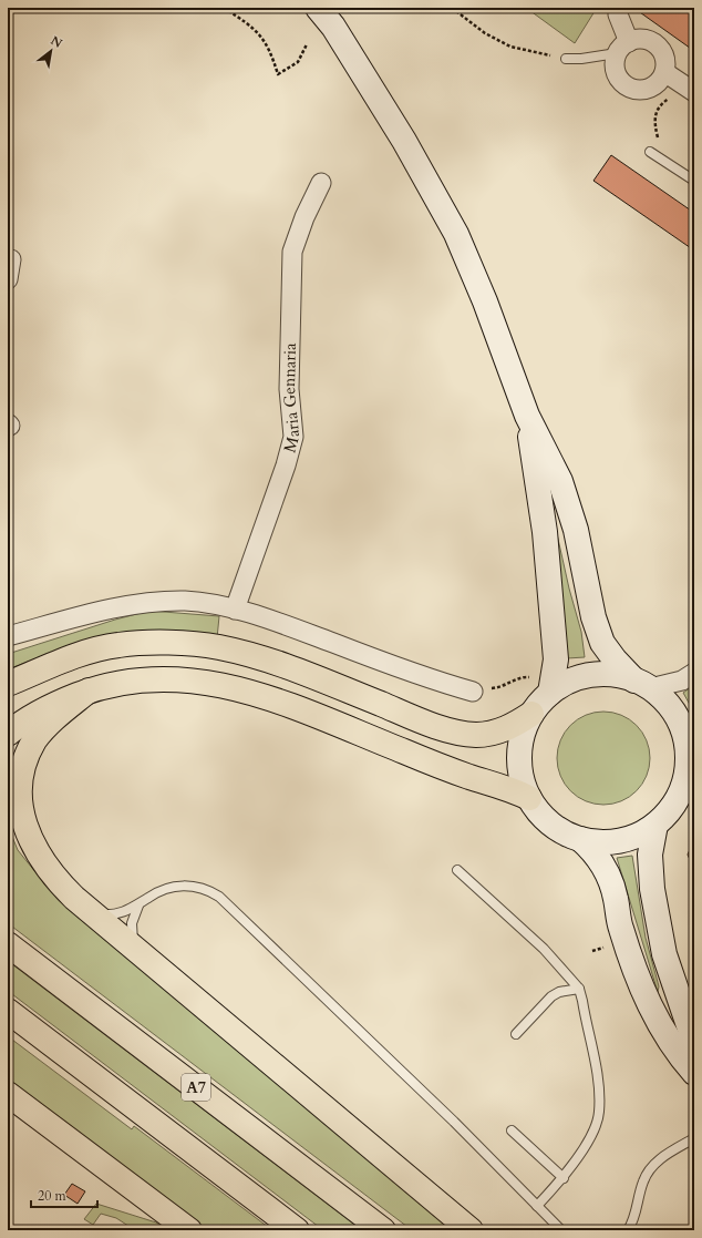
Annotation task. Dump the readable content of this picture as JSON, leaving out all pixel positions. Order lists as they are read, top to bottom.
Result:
{
  "streets": {
    "highway": ["A7"],
    "street": ["Maria Gennaria"]
  },
  "scale_bar": "20 m",
  "north": "top right"
}
